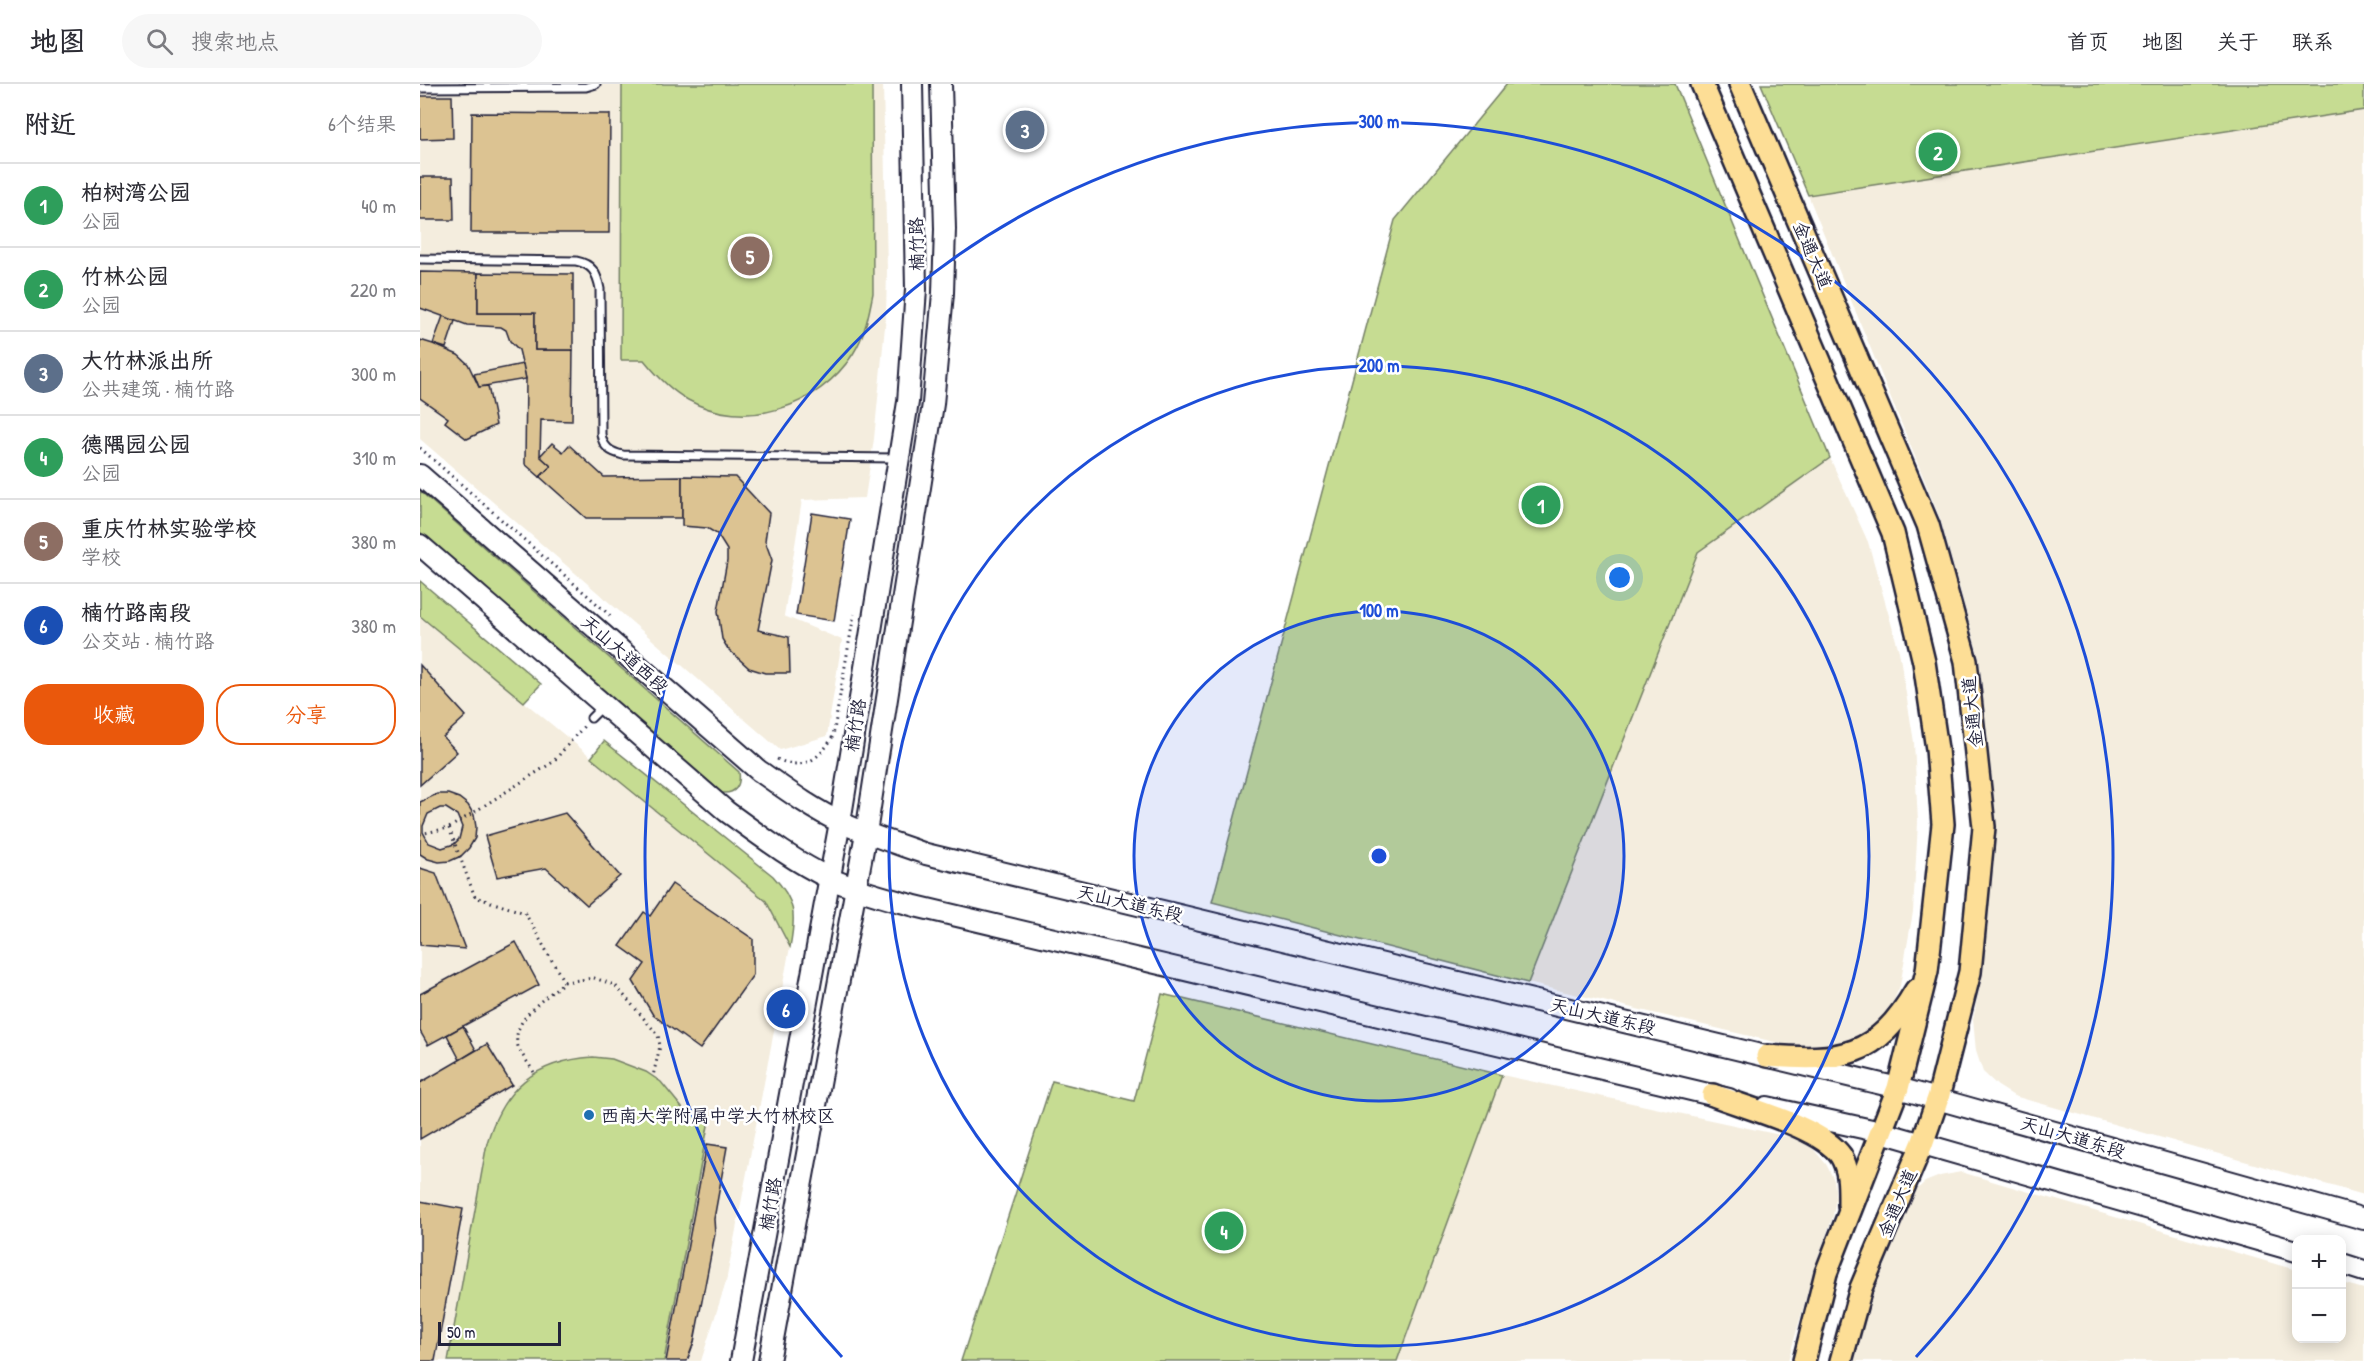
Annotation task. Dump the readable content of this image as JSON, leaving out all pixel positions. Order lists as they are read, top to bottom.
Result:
{
  "streets": {
    "main road": [
      "楠竹路",
      "金通大道",
      "天山大道西段",
      "天山大道东段"
    ]
  },
  "crossings": [
    ["楠竹路", "天山大道西段"],
    ["楠竹路", "天山大道东段"],
    ["金通大道", "天山大道东段"],
    ["天山大道西段", "天山大道东段"]
  ],
  "places": ["西南大学附属中学大竹林校区"],
  "scale_bar": "50 m",
  "page": {
    "header": "地图",
    "search": "搜索地点",
    "nav": [
      "首页",
      "地图",
      "关于",
      "联系"
    ],
    "heading": ["附近", "6个结果"],
    "pins": [
      "3",
      "2",
      "5",
      "1",
      "6",
      "4"
    ],
    "list": [
      {
        "mark": "1",
        "name": "柏树湾公园",
        "note": "公园",
        "value": "40 m"
      },
      {
        "mark": "2",
        "name": "竹林公园",
        "note": "公园",
        "value": "220 m"
      },
      {
        "mark": "3",
        "name": "大竹林派出所",
        "note": "公共建筑 · 楠竹路",
        "value": "300 m"
      },
      {
        "mark": "4",
        "name": "德隅园公园",
        "note": "公园",
        "value": "310 m"
      },
      {
        "mark": "5",
        "name": "重庆竹林实验学校",
        "note": "学校",
        "value": "380 m"
      },
      {
        "mark": "6",
        "name": "楠竹路南段",
        "note": "公交站 · 楠竹路",
        "value": "380 m"
      }
    ],
    "buttons": ["收藏", "分享"],
    "map_buttons": ["+", "−"],
    "scale": "50 m"
  },
  "rings": ["300 m", "200 m", "100 m"]
}
